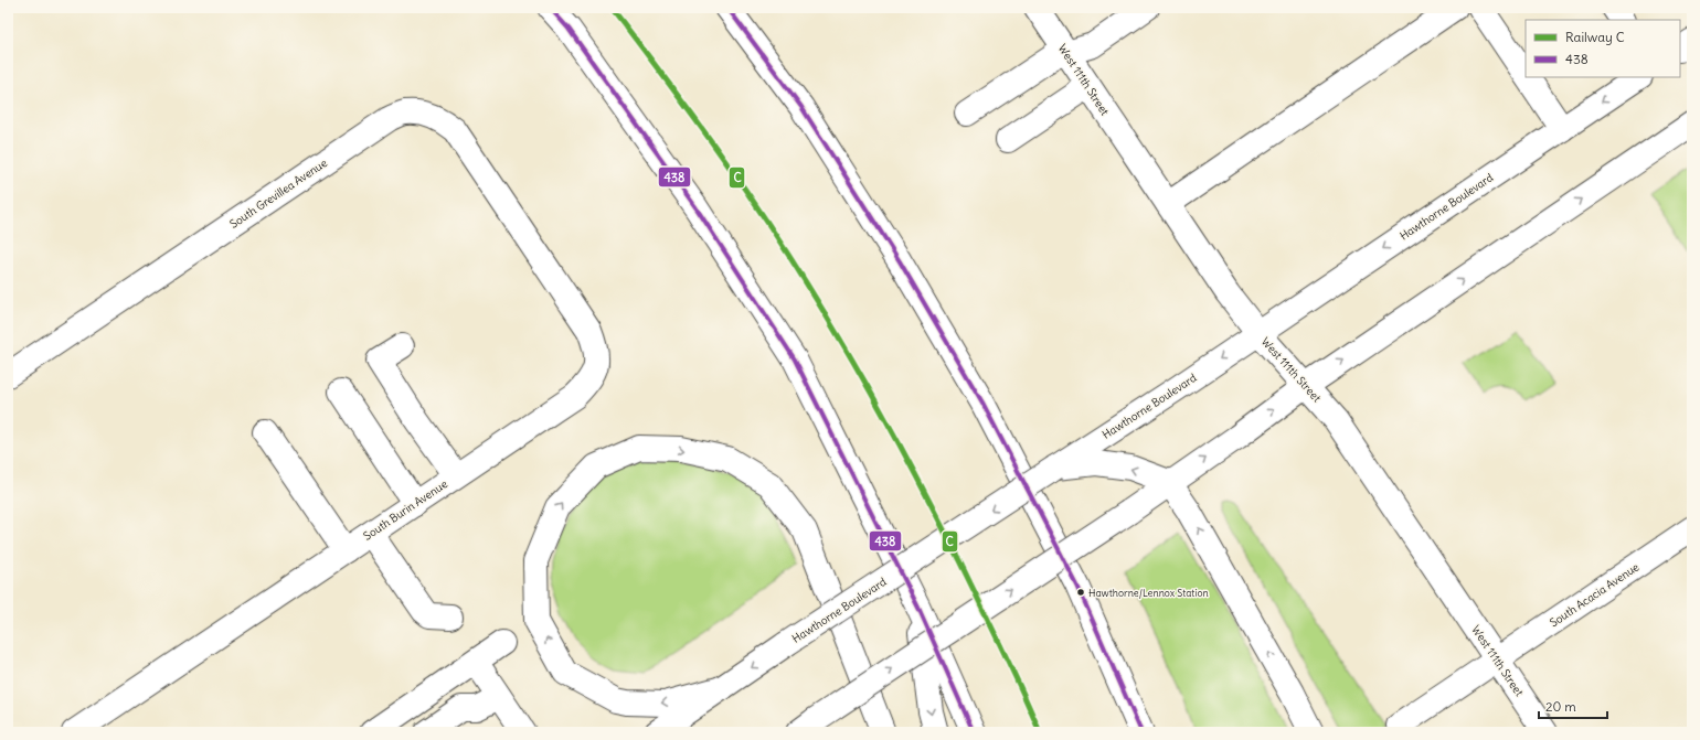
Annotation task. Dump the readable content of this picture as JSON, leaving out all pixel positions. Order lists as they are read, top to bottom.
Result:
{
  "streets": {
    "main road": [
      "West 111th Street",
      "South Grevillea Avenue",
      "Hawthorne Boulevard",
      "South Burin Avenue",
      "South Acacia Avenue"
    ]
  },
  "crossings": [
    ["West 111th Street", "Hawthorne Boulevard"],
    ["West 111th Street", "South Acacia Avenue"],
    ["South Grevillea Avenue", "South Burin Avenue"]
  ],
  "places": ["Hawthorne/Lennox Station"],
  "lines": ["rail line C", "transit line 438"],
  "legend": ["Railway C", "438"],
  "scale_bar": "20 m"
}
